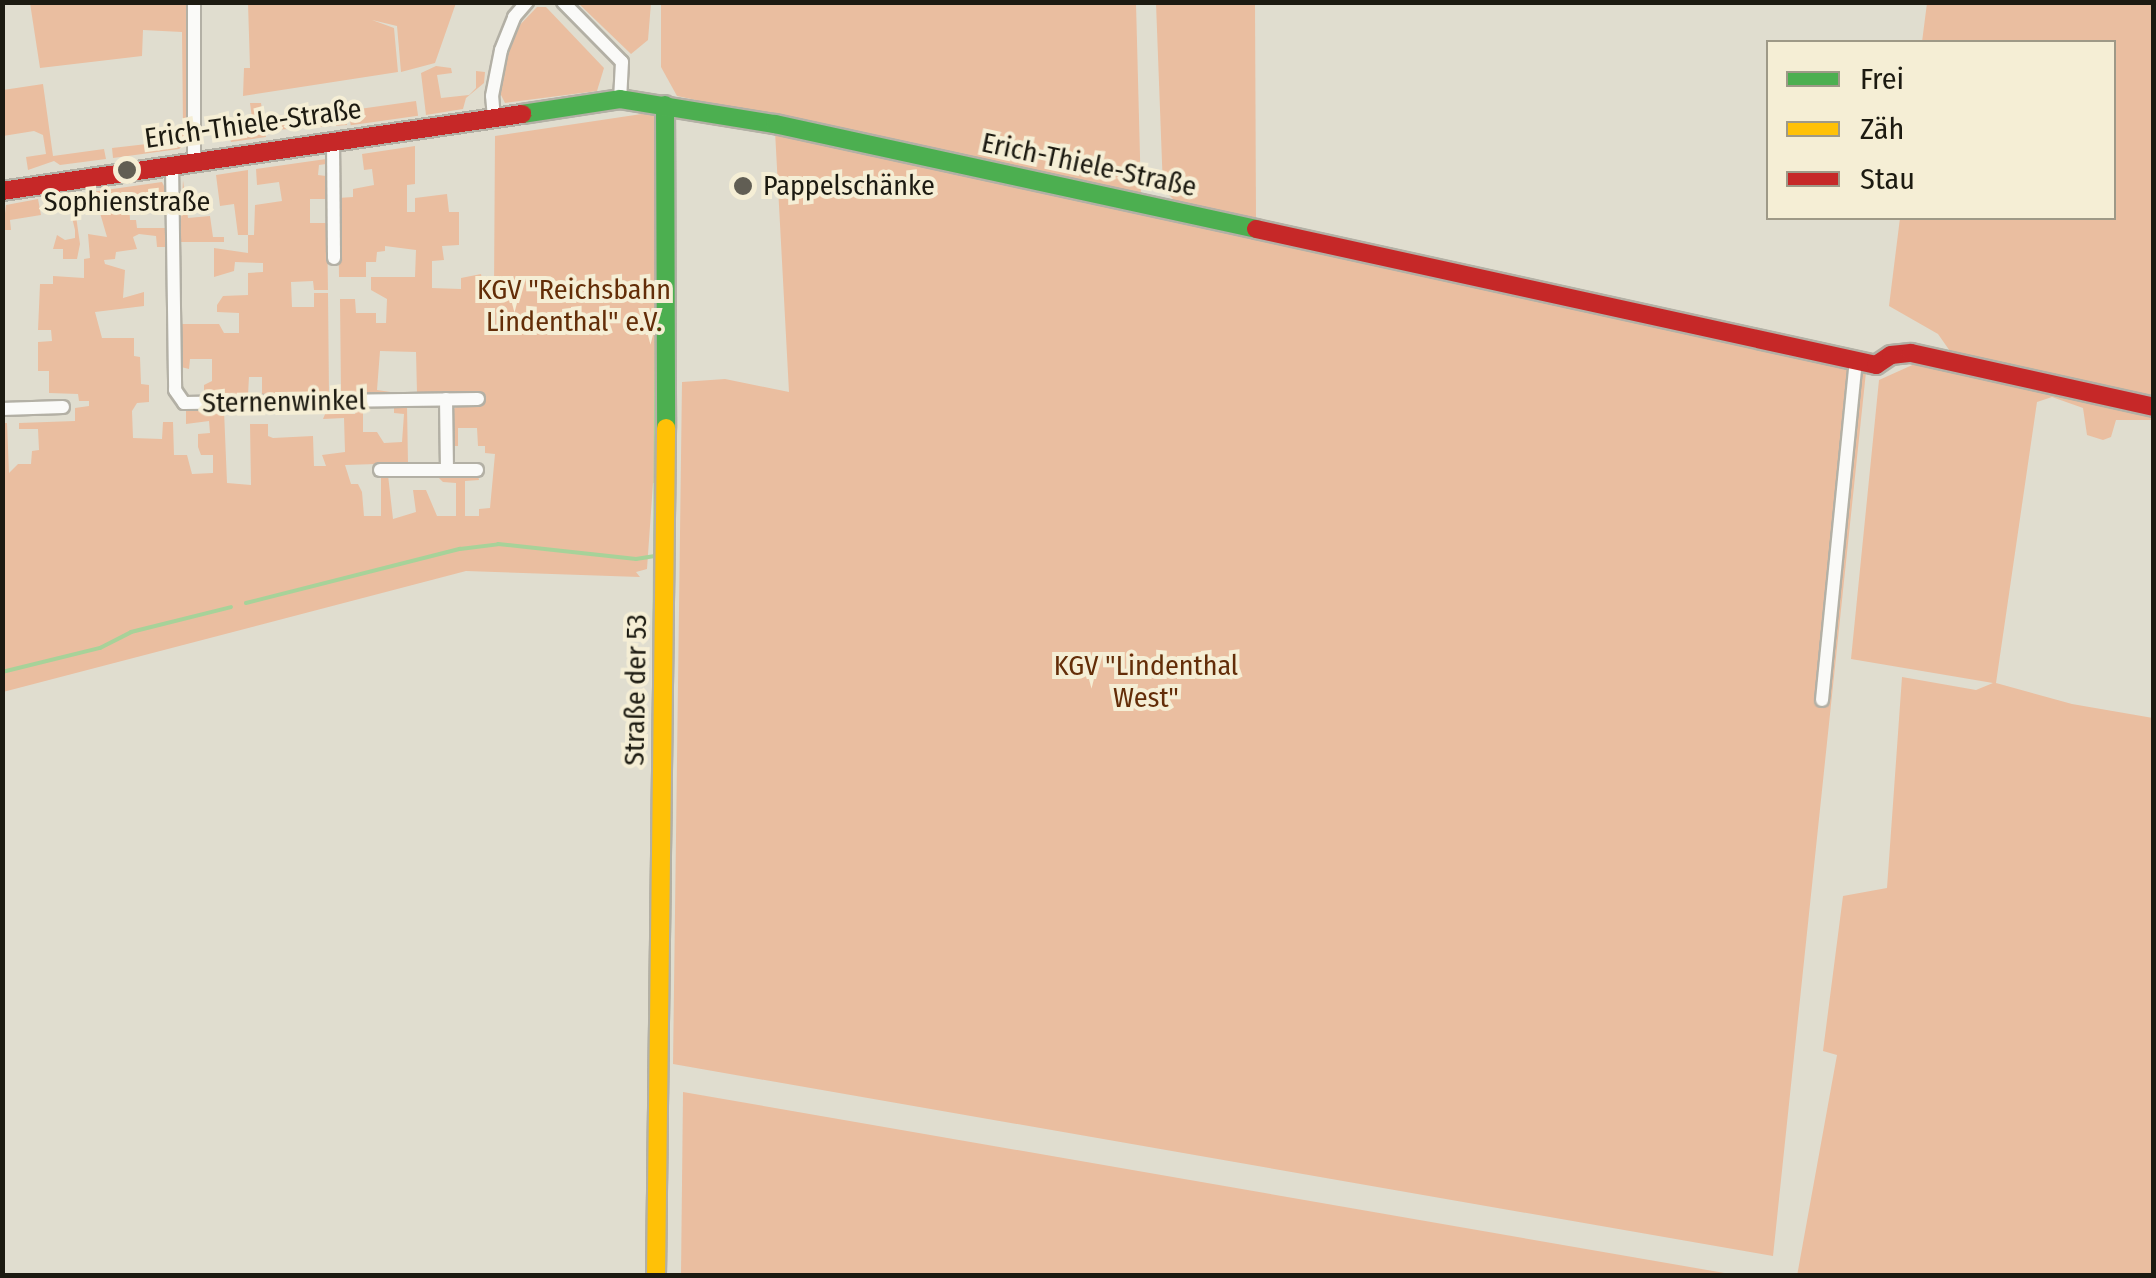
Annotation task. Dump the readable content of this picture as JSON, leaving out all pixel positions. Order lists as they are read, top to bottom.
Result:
{
  "streets": {
    "street": ["Erich-Thiele-Straße", "Sternenwinkel", "Straße der 53"]
  },
  "crossings": [
    ["Erich-Thiele-Straße", "Sternenwinkel"],
    ["Erich-Thiele-Straße", "Straße der 53"]
  ],
  "parks": ["KGV \"Reichsbahn Lindenthal\" e.V.", "KGV \"Lindenthal West\""],
  "places": ["Sophienstraße", "Pappelschänke"],
  "legend": ["Frei", "Zäh", "Stau"]
}
